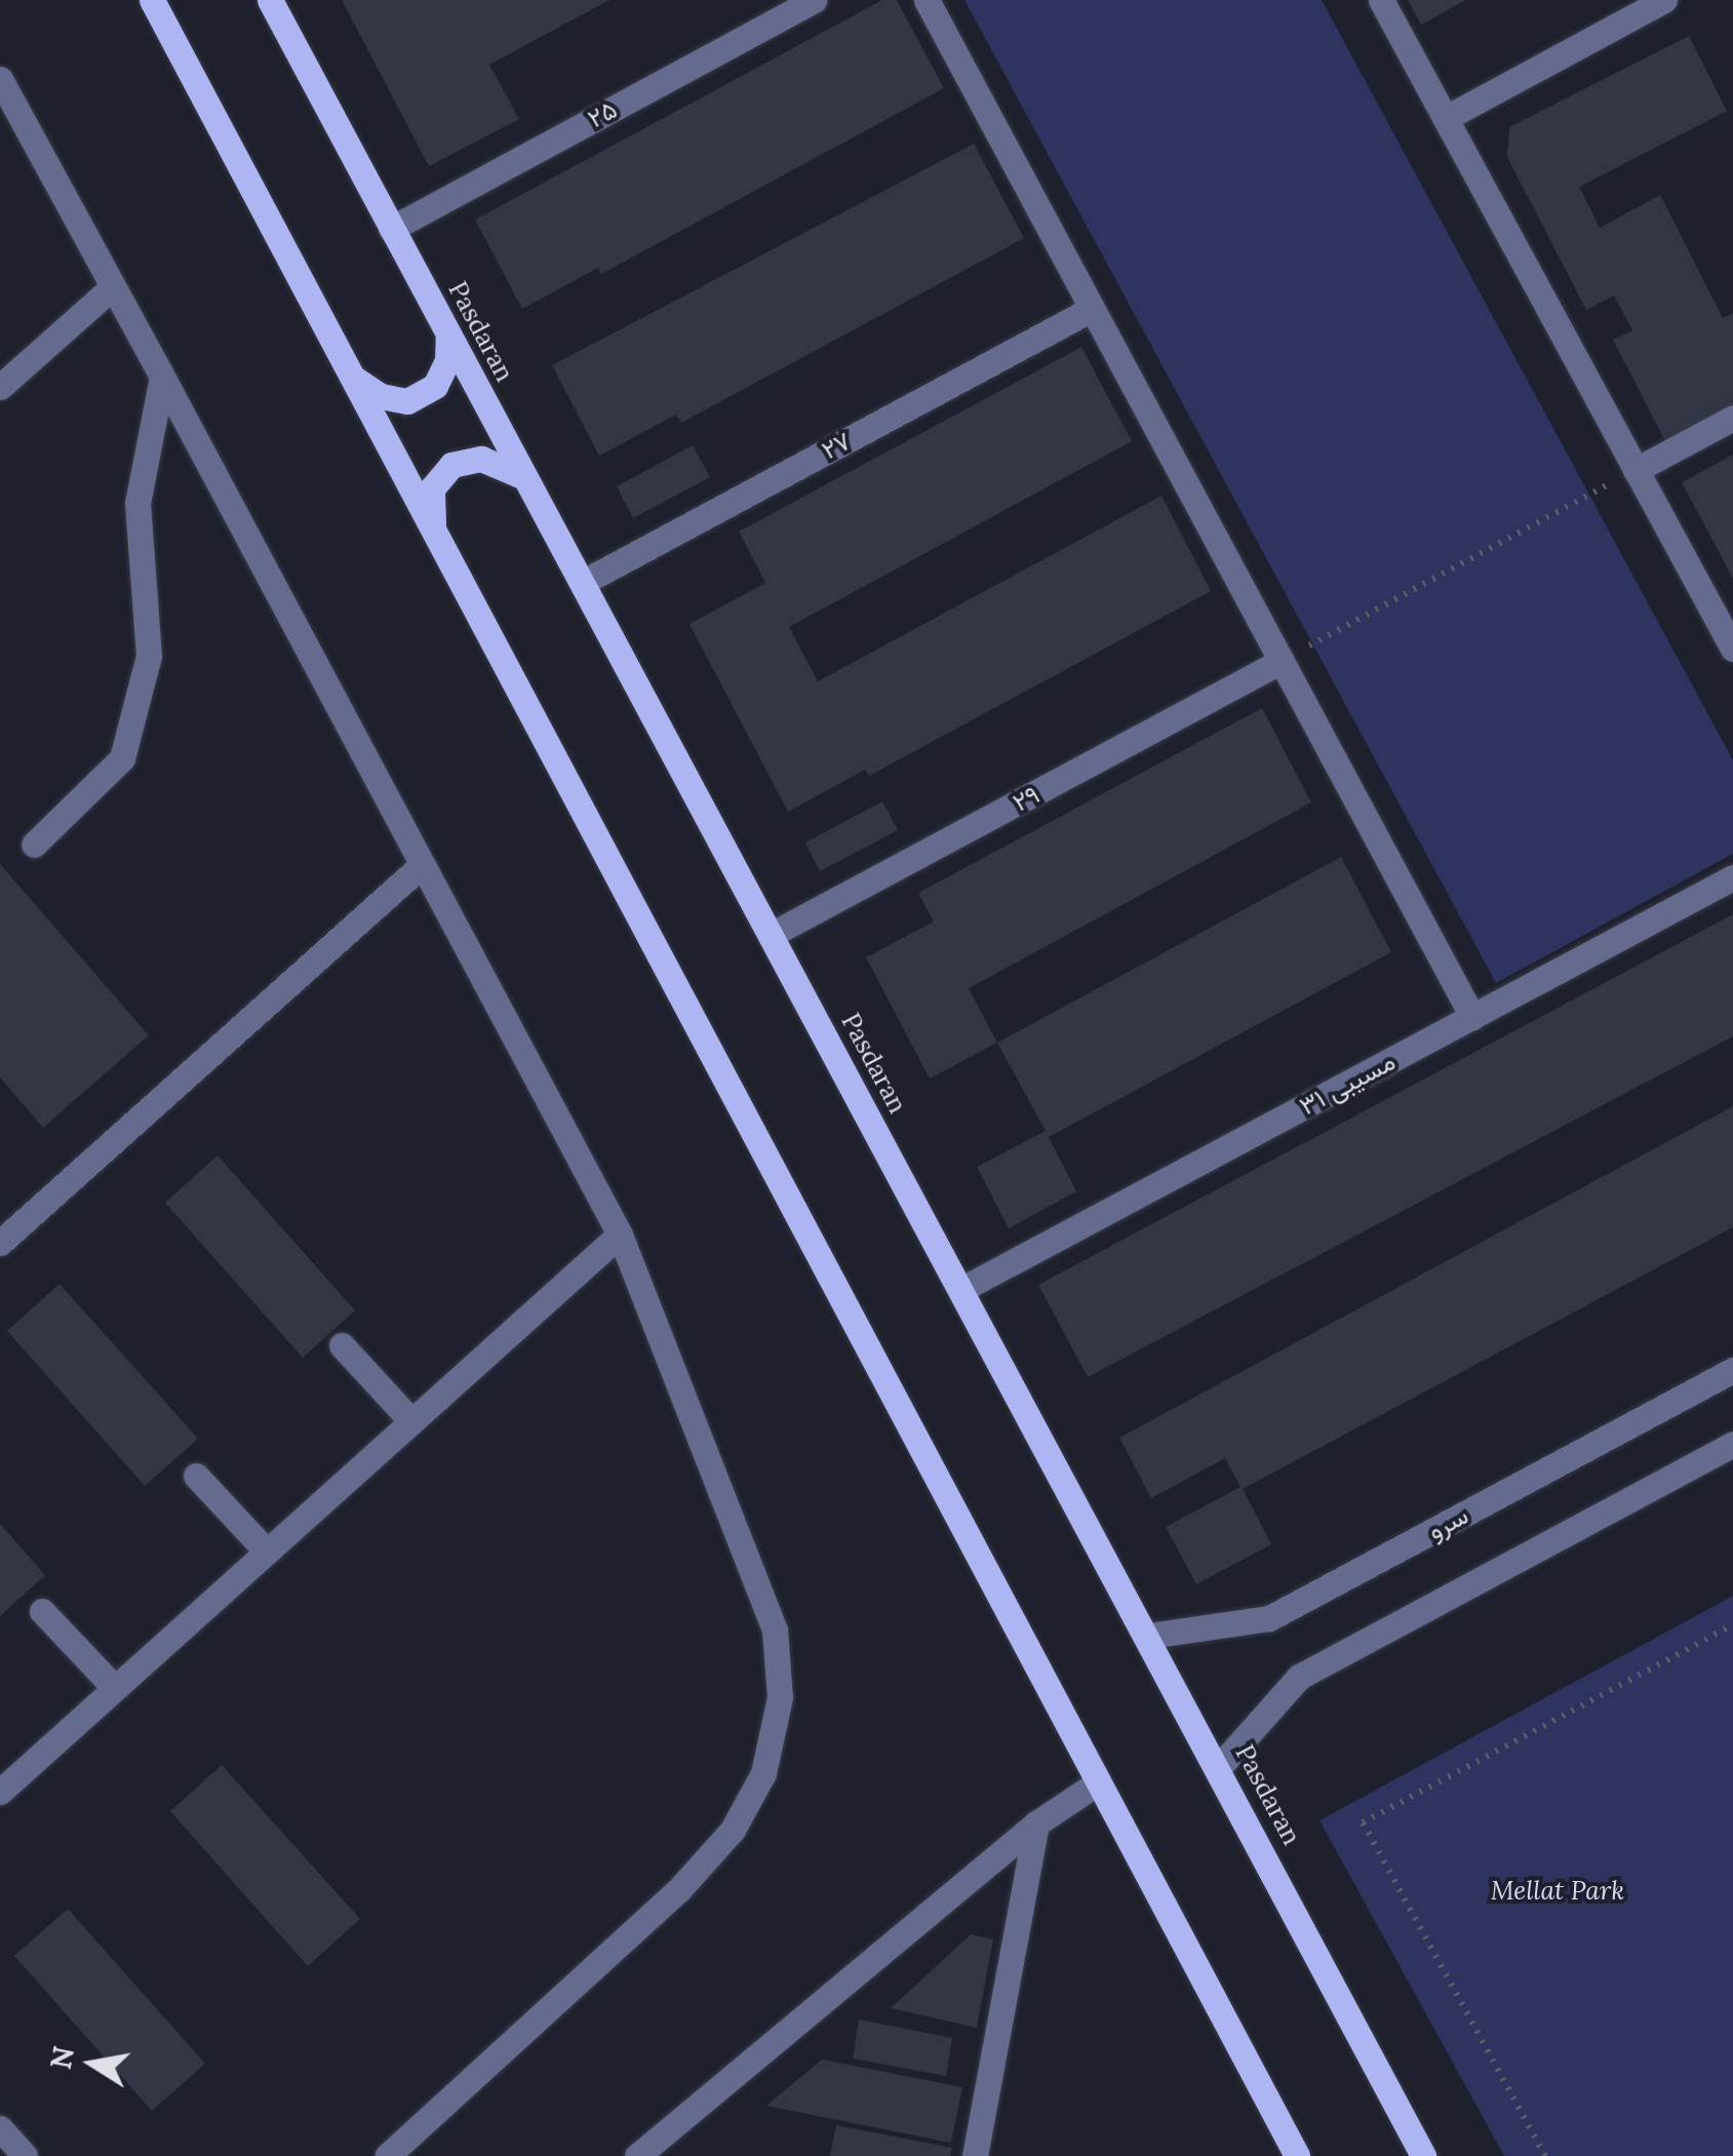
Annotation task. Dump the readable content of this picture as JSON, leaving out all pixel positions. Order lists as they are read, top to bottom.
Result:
{
  "streets": {
    "main road": ["Pasdaran"],
    "street": [
      "۲۵",
      "۲۷",
      "۲۹",
      "۳۱ مسیبی",
      "سرو"
    ]
  },
  "crossings": [
    ["۲۵", "Pasdaran"],
    ["Pasdaran", "۲۷"],
    ["Pasdaran", "۲۹"],
    ["Pasdaran", "۳۱ مسیبی"],
    ["Pasdaran", "سرو"]
  ],
  "parks": ["Mellat Park"],
  "north": "left"
}
